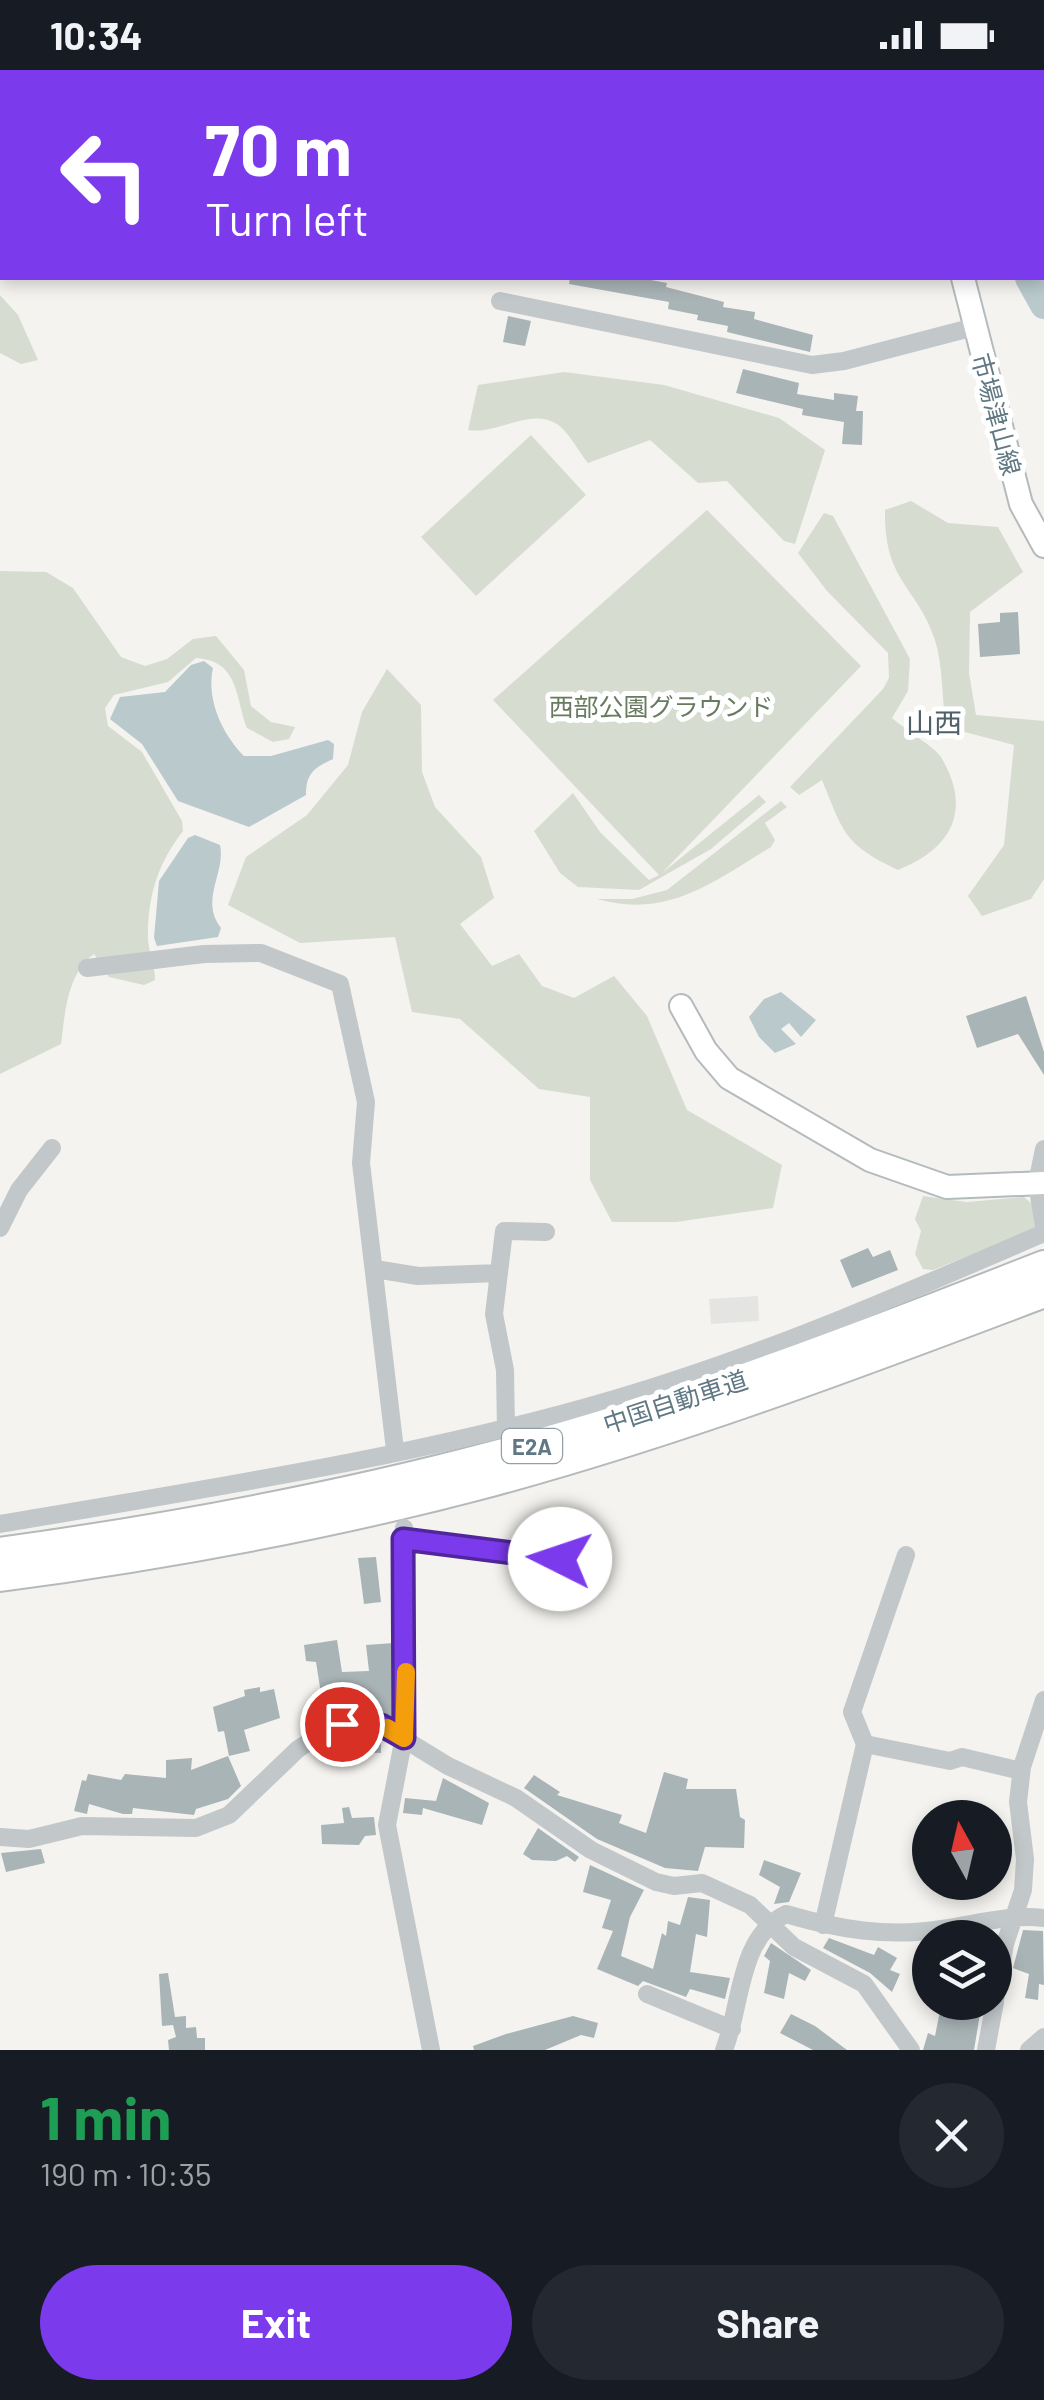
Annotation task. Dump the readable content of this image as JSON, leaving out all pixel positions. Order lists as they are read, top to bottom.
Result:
{
  "streets": {
    "highway": ["中国自動車道", "E2A"],
    "street": ["市場津山線"]
  },
  "districts": ["山西"],
  "parks": ["西部公園グラウンド"],
  "north": "top",
  "page": {
    "status": "10:34",
    "turn": ["70 m", "Turn left"],
    "heading": ["1 min", "190 m · 10:35"],
    "buttons": ["Exit", "Share"]
  }
}
